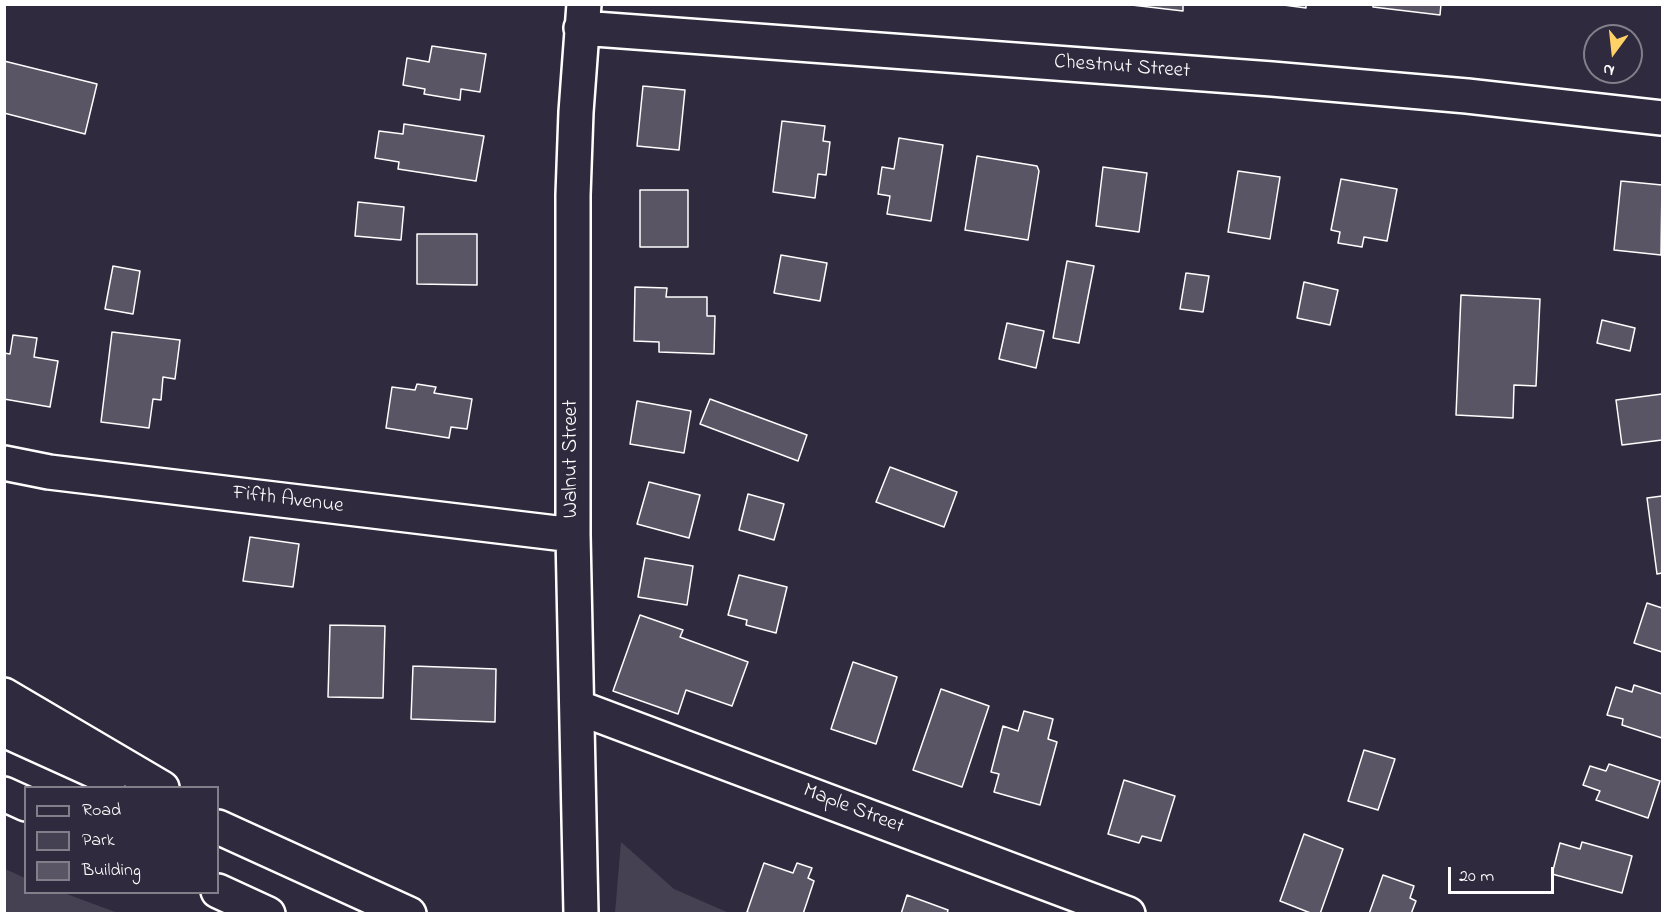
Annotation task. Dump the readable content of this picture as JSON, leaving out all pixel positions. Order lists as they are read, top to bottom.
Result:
{
  "streets": {
    "main road": [
      "Chestnut Street",
      "Walnut Street",
      "Fifth Avenue",
      "Maple Street"
    ]
  },
  "crossings": [
    ["Chestnut Street", "Walnut Street"],
    ["Walnut Street", "Fifth Avenue"],
    ["Walnut Street", "Maple Street"]
  ],
  "legend": ["Road", "Park", "Building"],
  "scale_bar": "20 m",
  "north": "bottom"
}
